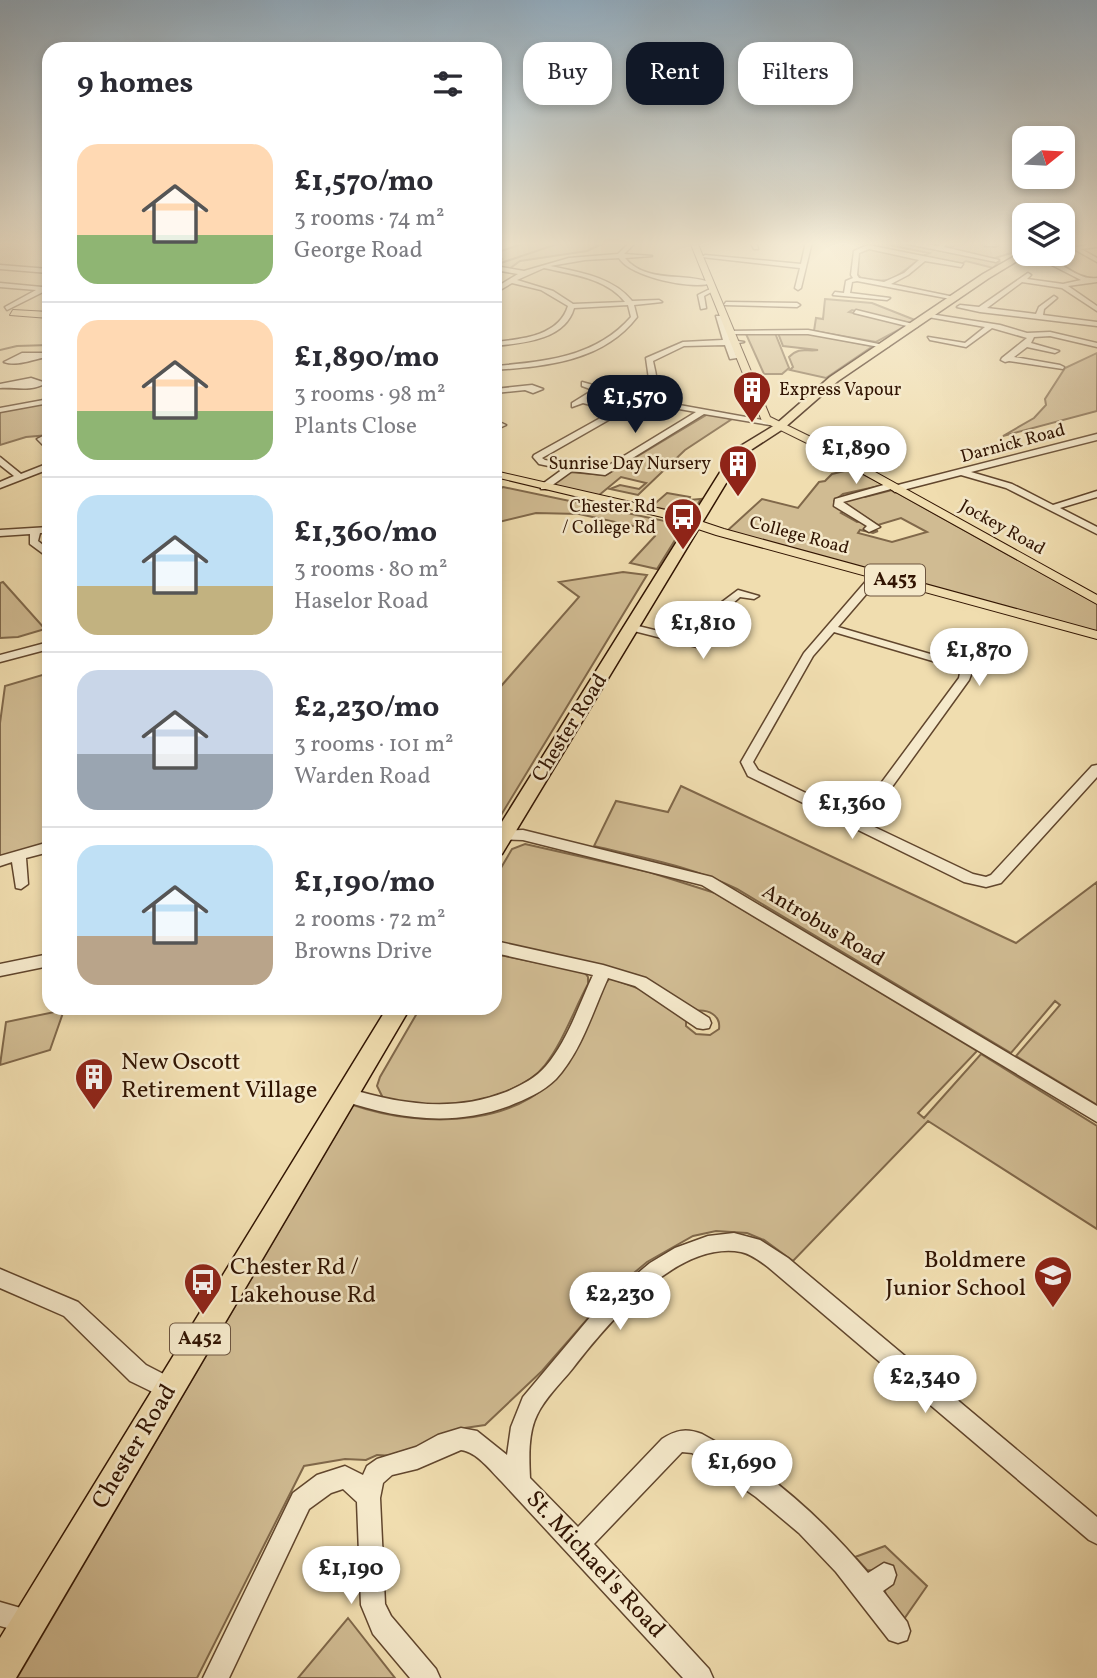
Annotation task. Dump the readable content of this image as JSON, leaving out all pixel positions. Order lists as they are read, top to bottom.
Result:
{
  "streets": {
    "highway": ["Chester Road", "A452"],
    "main road": ["Jockey Road", "College Road", "A453"],
    "street": ["Darnick Road", "Antrobus Road", "St. Michael's Road"]
  },
  "crossings": [
    ["Darnick Road", "Jockey Road"],
    ["Jockey Road", "Chester Road"],
    ["College Road", "Chester Road"]
  ],
  "places": {
    "building": ["Express Vapour", "Sunrise Day Nursery", "New Oscott Retirement Village"],
    "bus stop": ["Chester Rd / College Rd", "Chester Rd / Lakehouse Rd"],
    "school or university": ["Boldmere Junior School"]
  },
  "north": "right",
  "page": {
    "chip": ["Buy", "Rent", "Filters"],
    "heading": "9 homes",
    "list": [
      {
        "name": "£1,570/mo",
        "note": "3 rooms · 74 m² · George Road"
      },
      {
        "name": "£1,890/mo",
        "note": "3 rooms · 98 m² · Plants Close"
      },
      {
        "name": "£1,360/mo",
        "note": "3 rooms · 80 m² · Haselor Road"
      },
      {
        "name": "£2,230/mo",
        "note": "3 rooms · 101 m² · Warden Road"
      },
      {
        "name": "£1,190/mo",
        "note": "2 rooms · 72 m² · Browns Drive"
      }
    ],
    "price": [
      "£1,570",
      "£1,890",
      "£1,810",
      "£1,870",
      "£1,360",
      "£2,230",
      "£2,340",
      "£1,690",
      "£1,190"
    ]
  }
}
